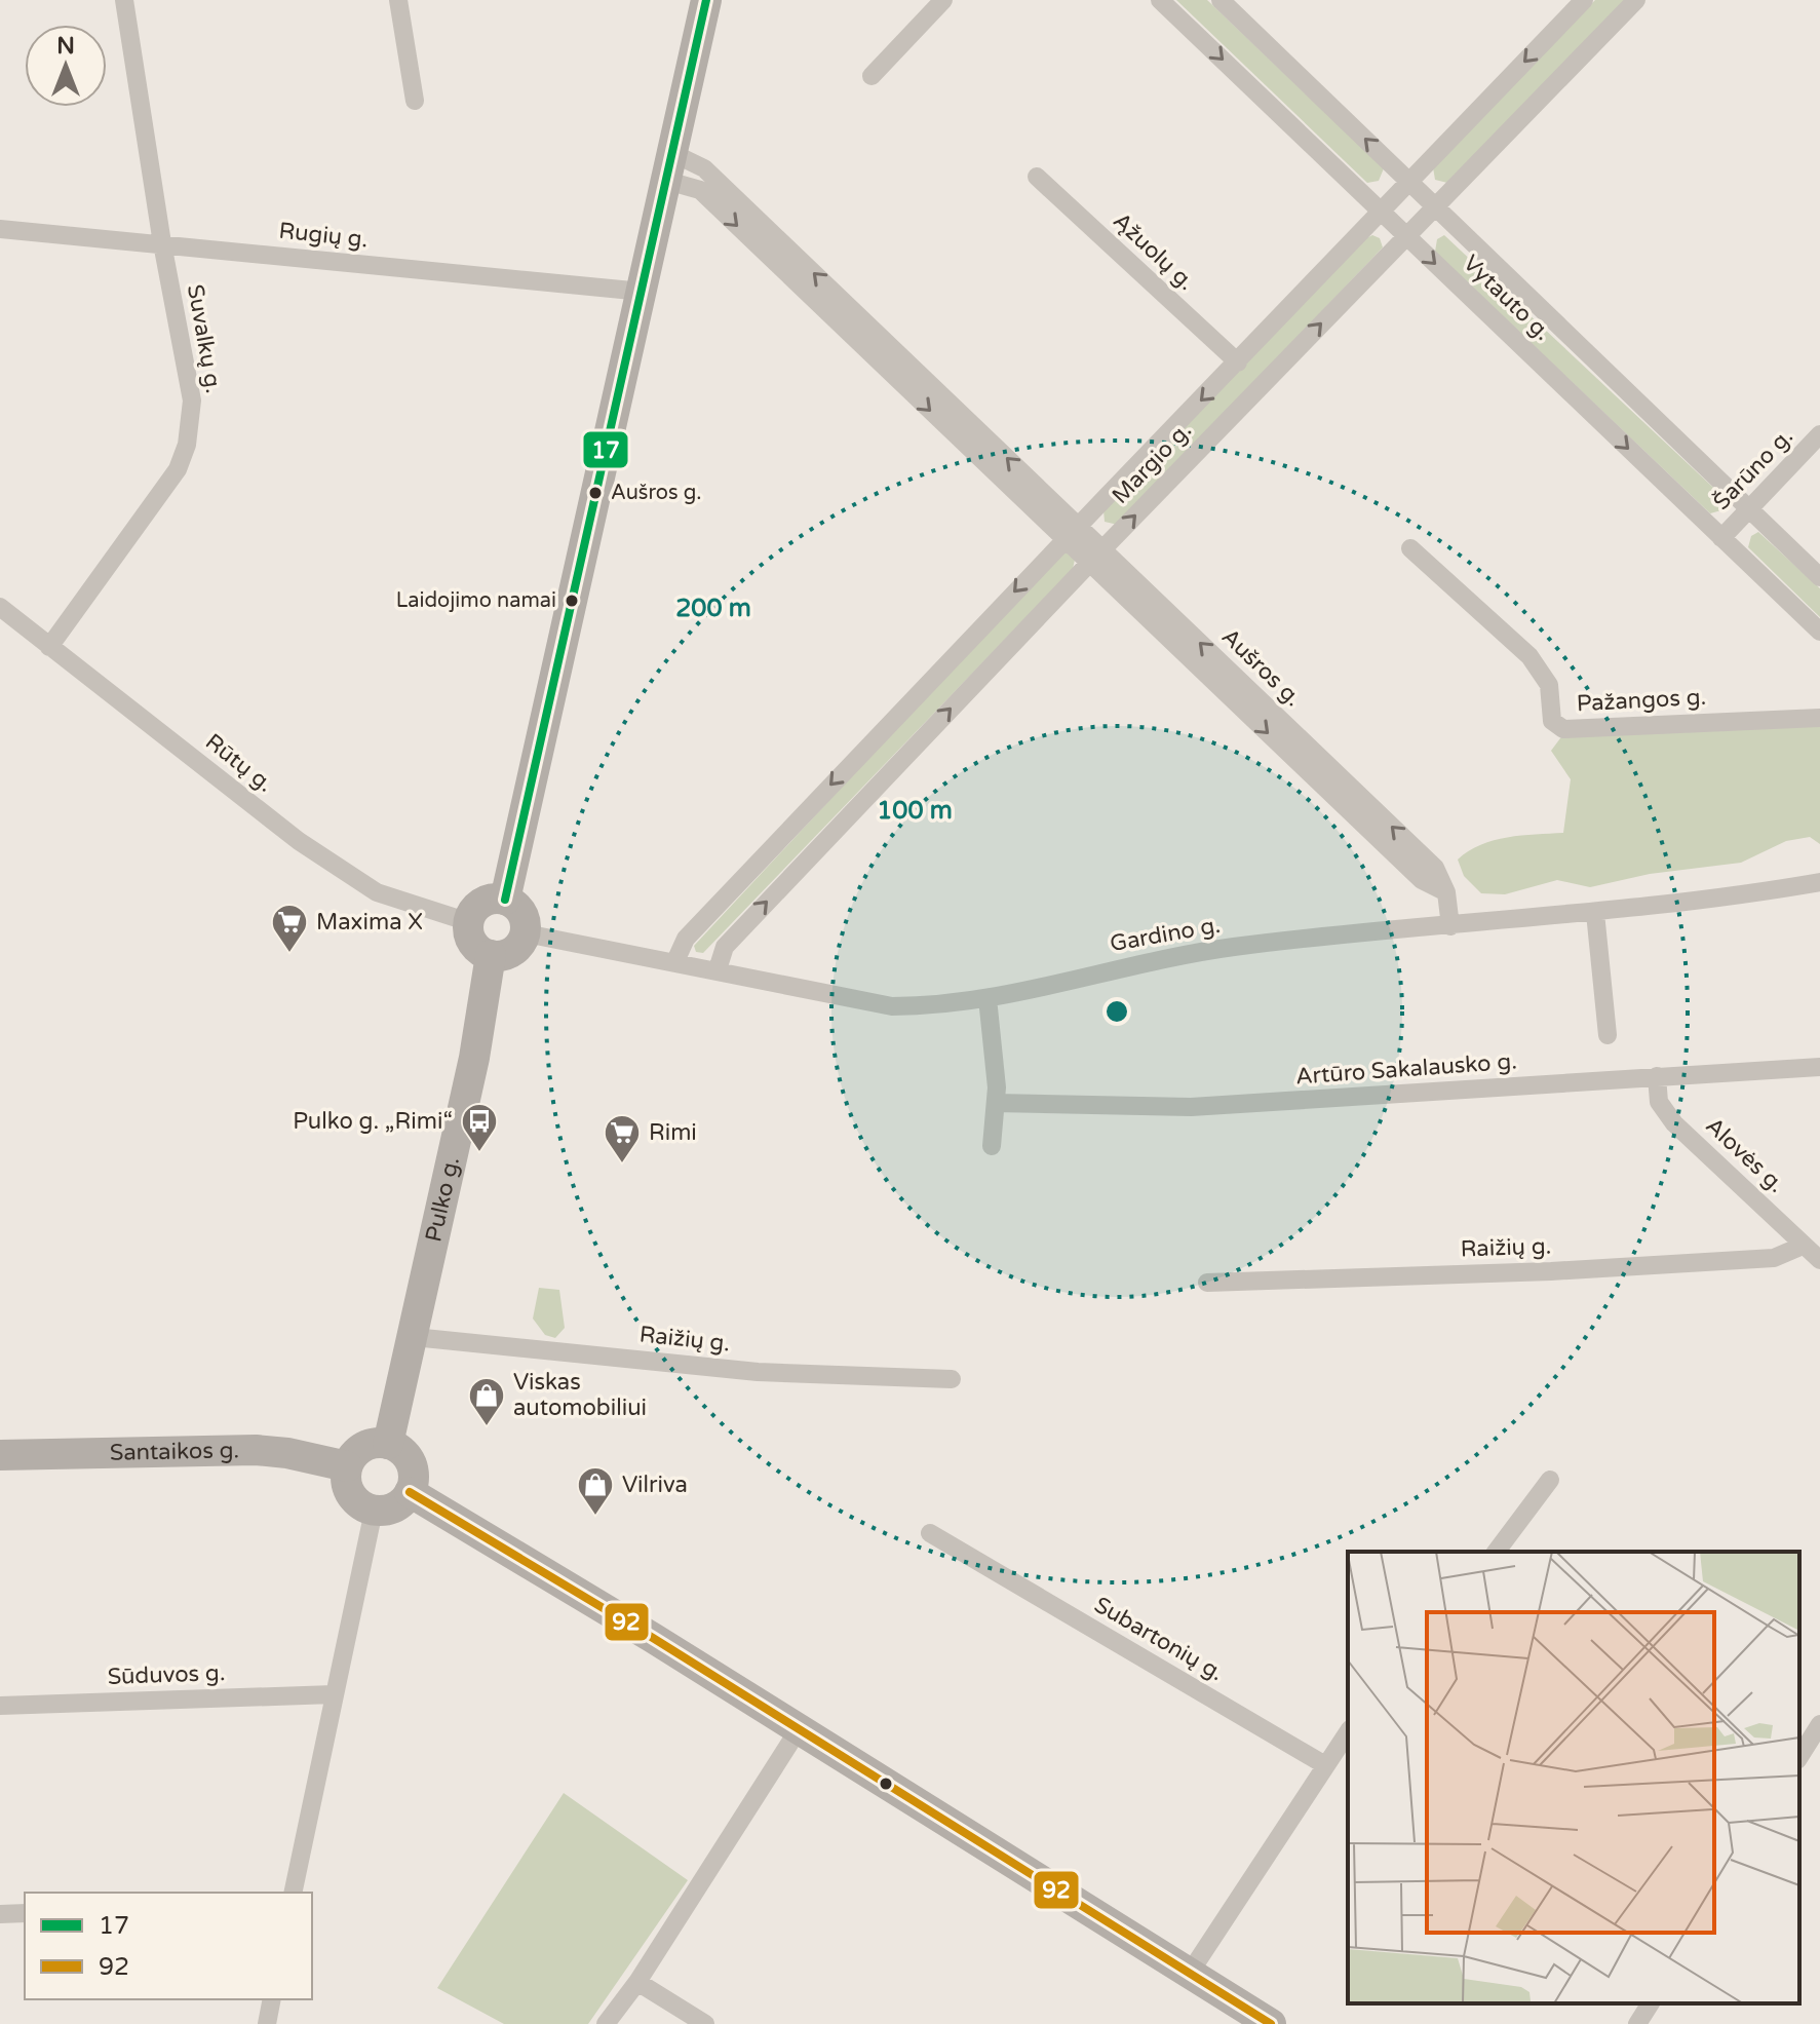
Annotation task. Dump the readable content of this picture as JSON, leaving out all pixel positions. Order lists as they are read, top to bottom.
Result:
{
  "streets": {
    "main road": ["Pulko g.", "Santaikos g."],
    "street": [
      "Rugių g.",
      "Ąžuolų g.",
      "Vytauto g.",
      "Suvalkų g.",
      "Margio g.",
      "Šarūno g.",
      "Aušros g.",
      "Pažangos g.",
      "Rūtų g.",
      "Gardino g.",
      "Artūro Sakalausko g.",
      "Alovės g.",
      "Raižių g.",
      "Subartonių g.",
      "Sūduvos g."
    ]
  },
  "crossings": [
    ["Rugių g.", "Suvalkų g."],
    ["Ąžuolų g.", "Margio g."],
    ["Vytauto g.", "Margio g."],
    ["Vytauto g.", "Šarūno g."],
    ["Suvalkų g.", "Rūtų g."],
    ["Margio g.", "Aušros g."],
    ["Margio g.", "Gardino g."],
    ["Aušros g.", "Gardino g."],
    ["Rūtų g.", "Gardino g."],
    ["Rūtų g.", "Pulko g."],
    ["Gardino g.", "Pulko g."],
    ["Artūro Sakalausko g.", "Alovės g."],
    ["Alovės g.", "Raižių g."],
    ["Pulko g.", "Raižių g."],
    ["Pulko g.", "Santaikos g."]
  ],
  "places": {
    "other": ["Aušros g.", "Laidojimo namai"],
    "supermarket": ["Maxima X", "Rimi"],
    "bus stop": ["Pulko g. „Rimi“"],
    "shop": ["Viskas automobiliui", "Vilriva"]
  },
  "lines": ["transit line 17", "transit line 92"],
  "legend": ["17", "92"],
  "north": "top",
  "rings": ["200 m", "100 m"]
}
